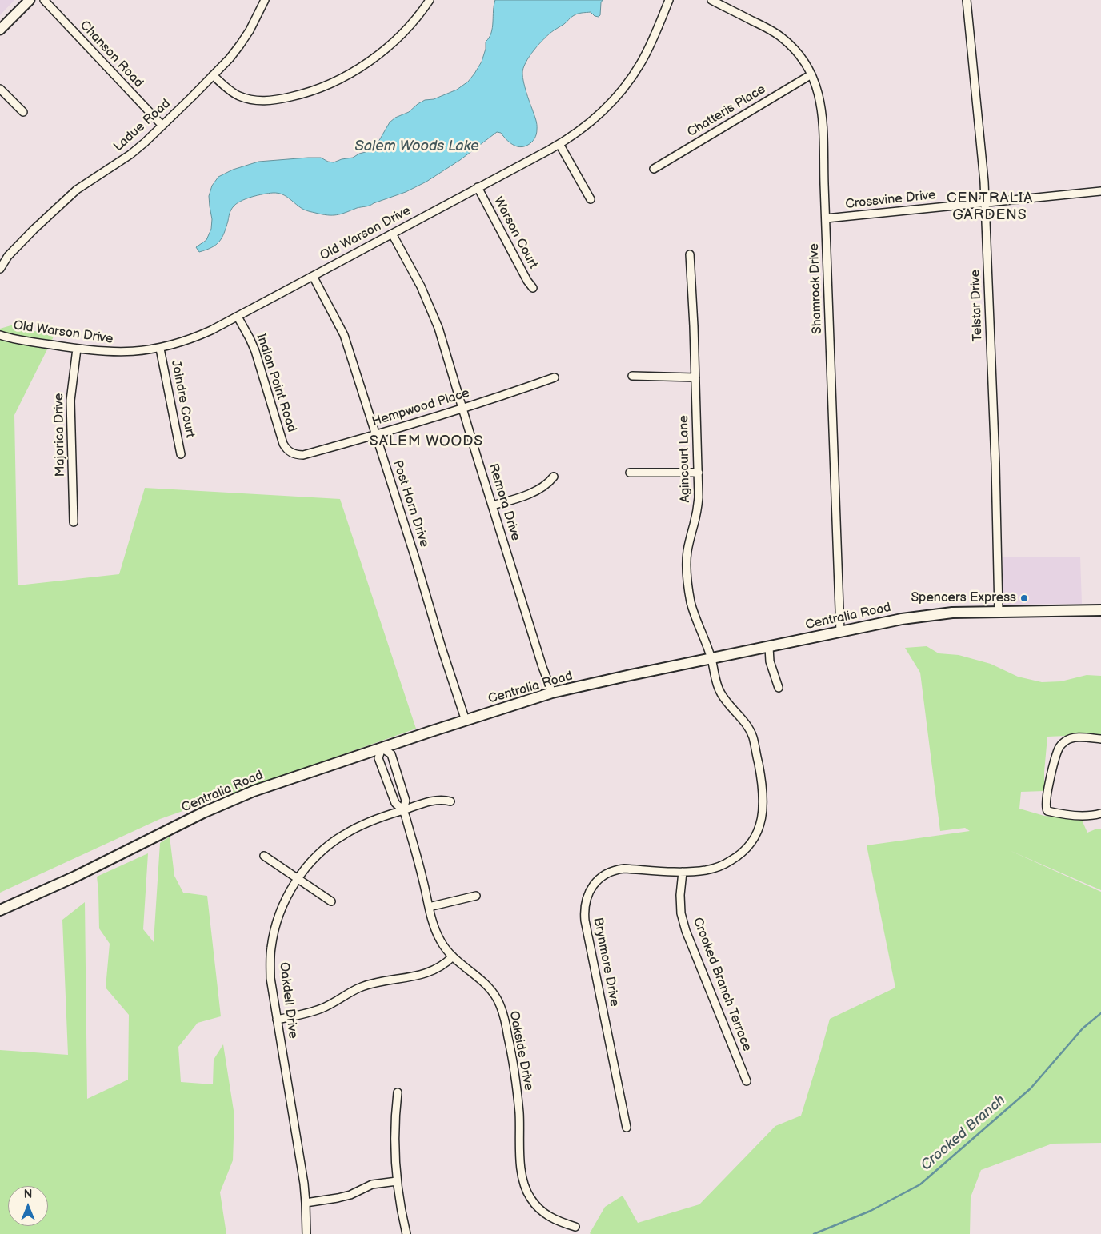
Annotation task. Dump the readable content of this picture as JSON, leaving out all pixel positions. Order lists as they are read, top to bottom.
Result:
{
  "streets": {
    "main road": ["Centralia Road"],
    "street": [
      "Chanson Road",
      "Chatteris Place",
      "Ladue Road",
      "Crossvine Drive",
      "Warson Court",
      "Old Warson Drive",
      "Shamrock Drive",
      "Telstar Drive",
      "Indian Point Road",
      "Joindre Court",
      "Hempwood Place",
      "Majorica Drive",
      "Agincourt Lane",
      "Remora Drive",
      "Post Horn Drive",
      "Brynmore Drive",
      "Crooked Branch Terrace",
      "Oakdell Drive",
      "Oakside Drive"
    ]
  },
  "crossings": [
    ["Chanson Road", "Ladue Road"],
    ["Chatteris Place", "Shamrock Drive"],
    ["Crossvine Drive", "Shamrock Drive"],
    ["Crossvine Drive", "Telstar Drive"],
    ["Warson Court", "Old Warson Drive"],
    ["Old Warson Drive", "Indian Point Road"],
    ["Old Warson Drive", "Joindre Court"],
    ["Old Warson Drive", "Majorica Drive"],
    ["Old Warson Drive", "Remora Drive"],
    ["Old Warson Drive", "Post Horn Drive"],
    ["Shamrock Drive", "Centralia Road"],
    ["Telstar Drive", "Centralia Road"],
    ["Indian Point Road", "Hempwood Place"],
    ["Hempwood Place", "Remora Drive"],
    ["Hempwood Place", "Post Horn Drive"],
    ["Agincourt Lane", "Centralia Road"],
    ["Agincourt Lane", "Brynmore Drive"],
    ["Remora Drive", "Centralia Road"],
    ["Post Horn Drive", "Centralia Road"],
    ["Centralia Road", "Brynmore Drive"],
    ["Centralia Road", "Oakside Drive"],
    ["Brynmore Drive", "Crooked Branch Terrace"],
    ["Oakdell Drive", "Oakside Drive"]
  ],
  "districts": ["CENTRALIA GARDENS", "SALEM WOODS"],
  "water": ["Salem Woods Lake", "Crooked Branch"],
  "places": ["Spencers Express"],
  "north": "top"
}
